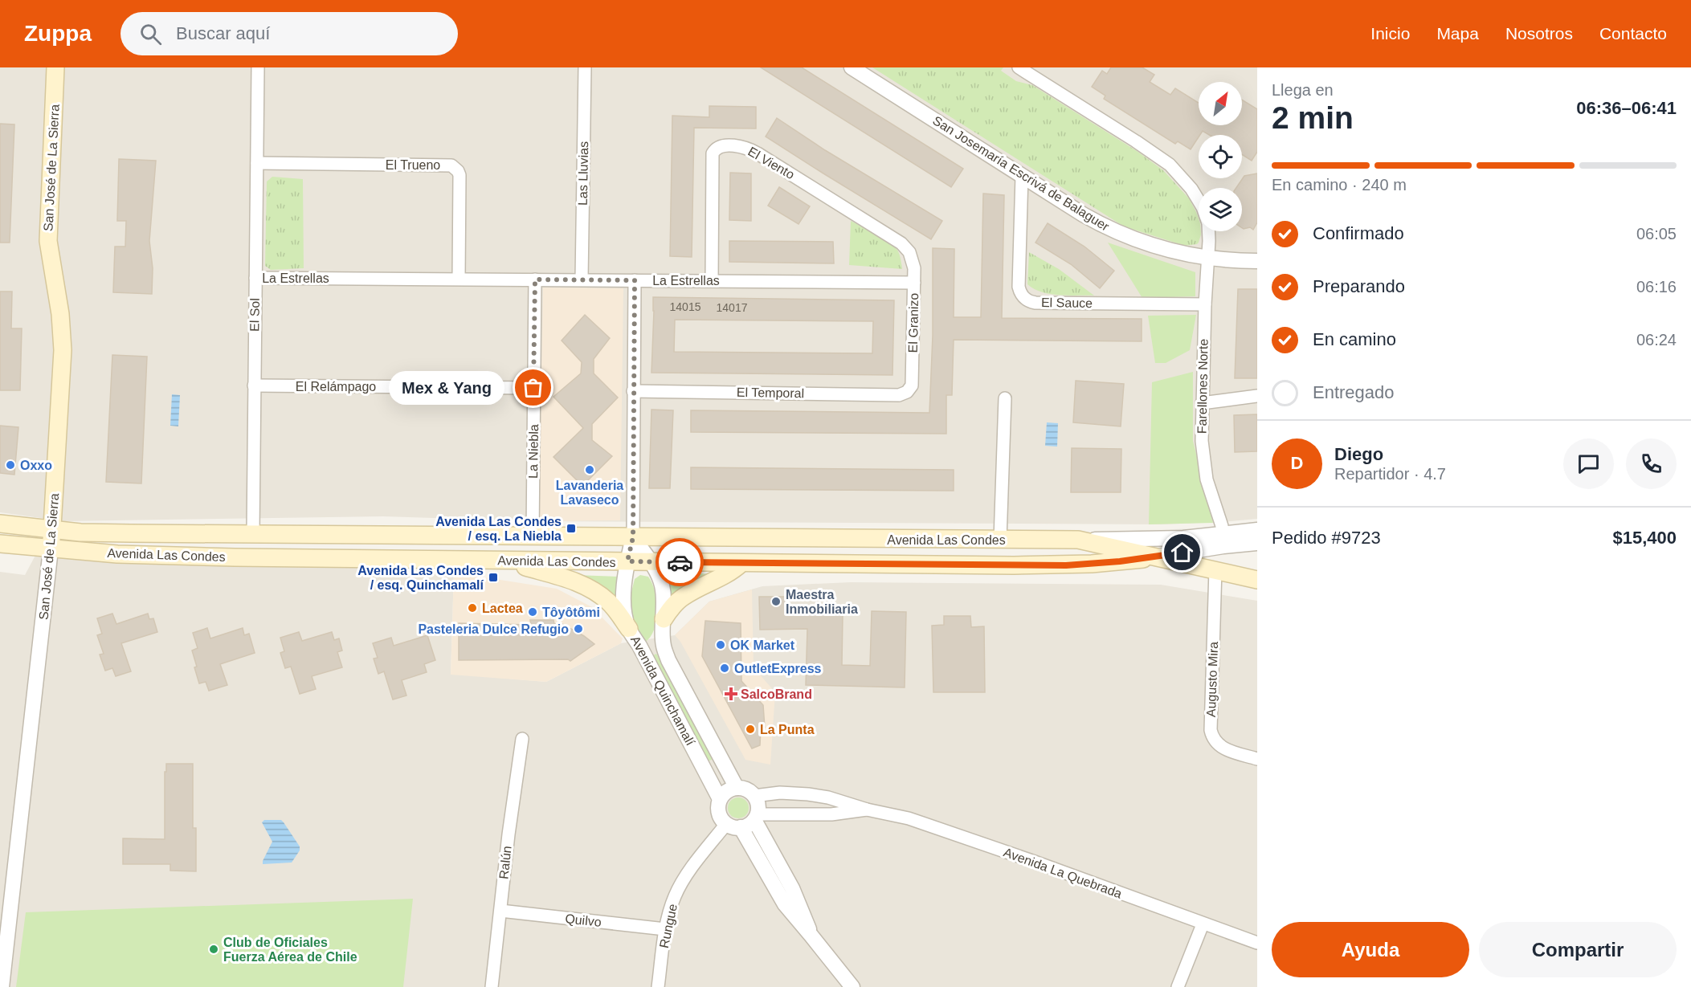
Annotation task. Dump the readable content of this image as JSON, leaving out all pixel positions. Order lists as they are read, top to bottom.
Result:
{
  "streets": {
    "main road": ["San José de La Sierra", "Avenida Las Condes"],
    "street": [
      "El Viento",
      "El Trueno",
      "Las Lluvias",
      "San Josemaría Escrivá de Balaguer",
      "La Estrellas",
      "El Sauce",
      "El Sol",
      "El Granizo",
      "El Relámpago",
      "Farellones Norte",
      "El Temporal",
      "La Niebla",
      "Augusto Mira",
      "Avenida Quinchamalí",
      "Ralún",
      "Avenida La Quebrada",
      "Quilvo",
      "Rungue"
    ]
  },
  "crossings": [
    ["El Viento", "La Estrellas"],
    ["El Viento", "El Granizo"],
    ["El Trueno", "La Estrellas"],
    ["El Trueno", "El Sol"],
    ["San José de La Sierra", "Avenida Las Condes"],
    ["Las Lluvias", "La Estrellas"],
    ["San Josemaría Escrivá de Balaguer", "El Sauce"],
    ["San Josemaría Escrivá de Balaguer", "Farellones Norte"],
    ["La Estrellas", "El Sol"],
    ["La Estrellas", "El Granizo"],
    ["La Estrellas", "La Niebla"],
    ["El Sauce", "Farellones Norte"],
    ["El Sol", "El Relámpago"],
    ["El Sol", "Avenida Las Condes"],
    ["El Granizo", "El Temporal"],
    ["El Relámpago", "La Niebla"],
    ["Farellones Norte", "Avenida Las Condes"],
    ["La Niebla", "Avenida Las Condes"],
    ["Avenida Las Condes", "Avenida Quinchamalí"],
    ["Avenida Quinchamalí", "Avenida La Quebrada"],
    ["Avenida Quinchamalí", "Rungue"],
    ["Ralún", "Quilvo"],
    ["Avenida La Quebrada", "Rungue"],
    ["Quilvo", "Rungue"]
  ],
  "places": {
    "other": [
      "Mex & Yang",
      "Oxxo",
      "Lavanderia Lavaseco",
      "Maestra Inmobiliaria",
      "Lactea",
      "Tôyôtômi",
      "Pasteleria Dulce Refugio",
      "OK Market",
      "OutletExpress",
      "La Punta",
      "Club de Oficiales Fuerza Aérea de Chile"
    ],
    "transit": ["Avenida Las Condes / esq. La Niebla", "Avenida Las Condes / esq. Quinchamalí"],
    "health": ["SalcoBrand"]
  },
  "house_numbers": ["14015", "14017"],
  "north": "top right",
  "page": {
    "header": "Zuppa",
    "search": "Buscar aquí",
    "nav": [
      "Inicio",
      "Mapa",
      "Nosotros",
      "Contacto"
    ],
    "heading": ["2 min", "Llega en", "06:36–06:41"],
    "panel": [
      "Diego",
      "Repartidor · 4.7",
      "Pedido #9723",
      "$15,400"
    ],
    "bar": "En camino · 240 m",
    "list": [
      ["Confirmado", "06:05"],
      ["Preparando", "06:16"],
      ["En camino", "06:24"],
      "Entregado"
    ],
    "bubble": "Mex & Yang",
    "round": "D",
    "buttons": ["Ayuda", "Compartir"]
  }
}
